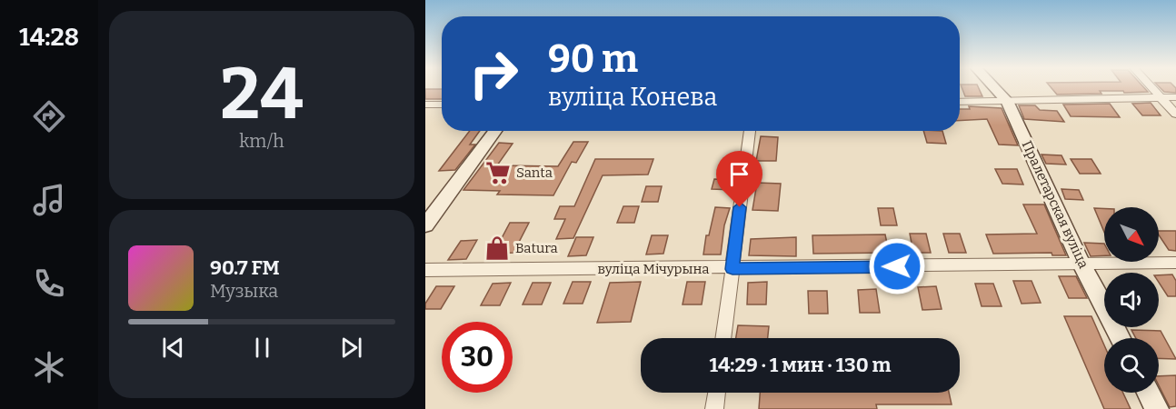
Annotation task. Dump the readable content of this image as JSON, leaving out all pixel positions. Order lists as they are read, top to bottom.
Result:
{
  "streets": {
    "street": ["Пралетарская вуліца", "вуліца Мічурына"]
  },
  "crossings": [
    ["Пралетарская вуліца", "вуліца Мічурына"]
  ],
  "places": {
    "supermarket": ["Santa"],
    "shop": ["Batura"]
  },
  "north": "bottom right",
  "page": {
    "tabs": "14:28",
    "tile": ["24", "km/h"],
    "turn": ["90 m", "вуліца Конева"],
    "song": ["90.7 FM", "Музыка"],
    "limit": "30",
    "trip": "14:29 · 1 мин · 130 m"
  }
}
